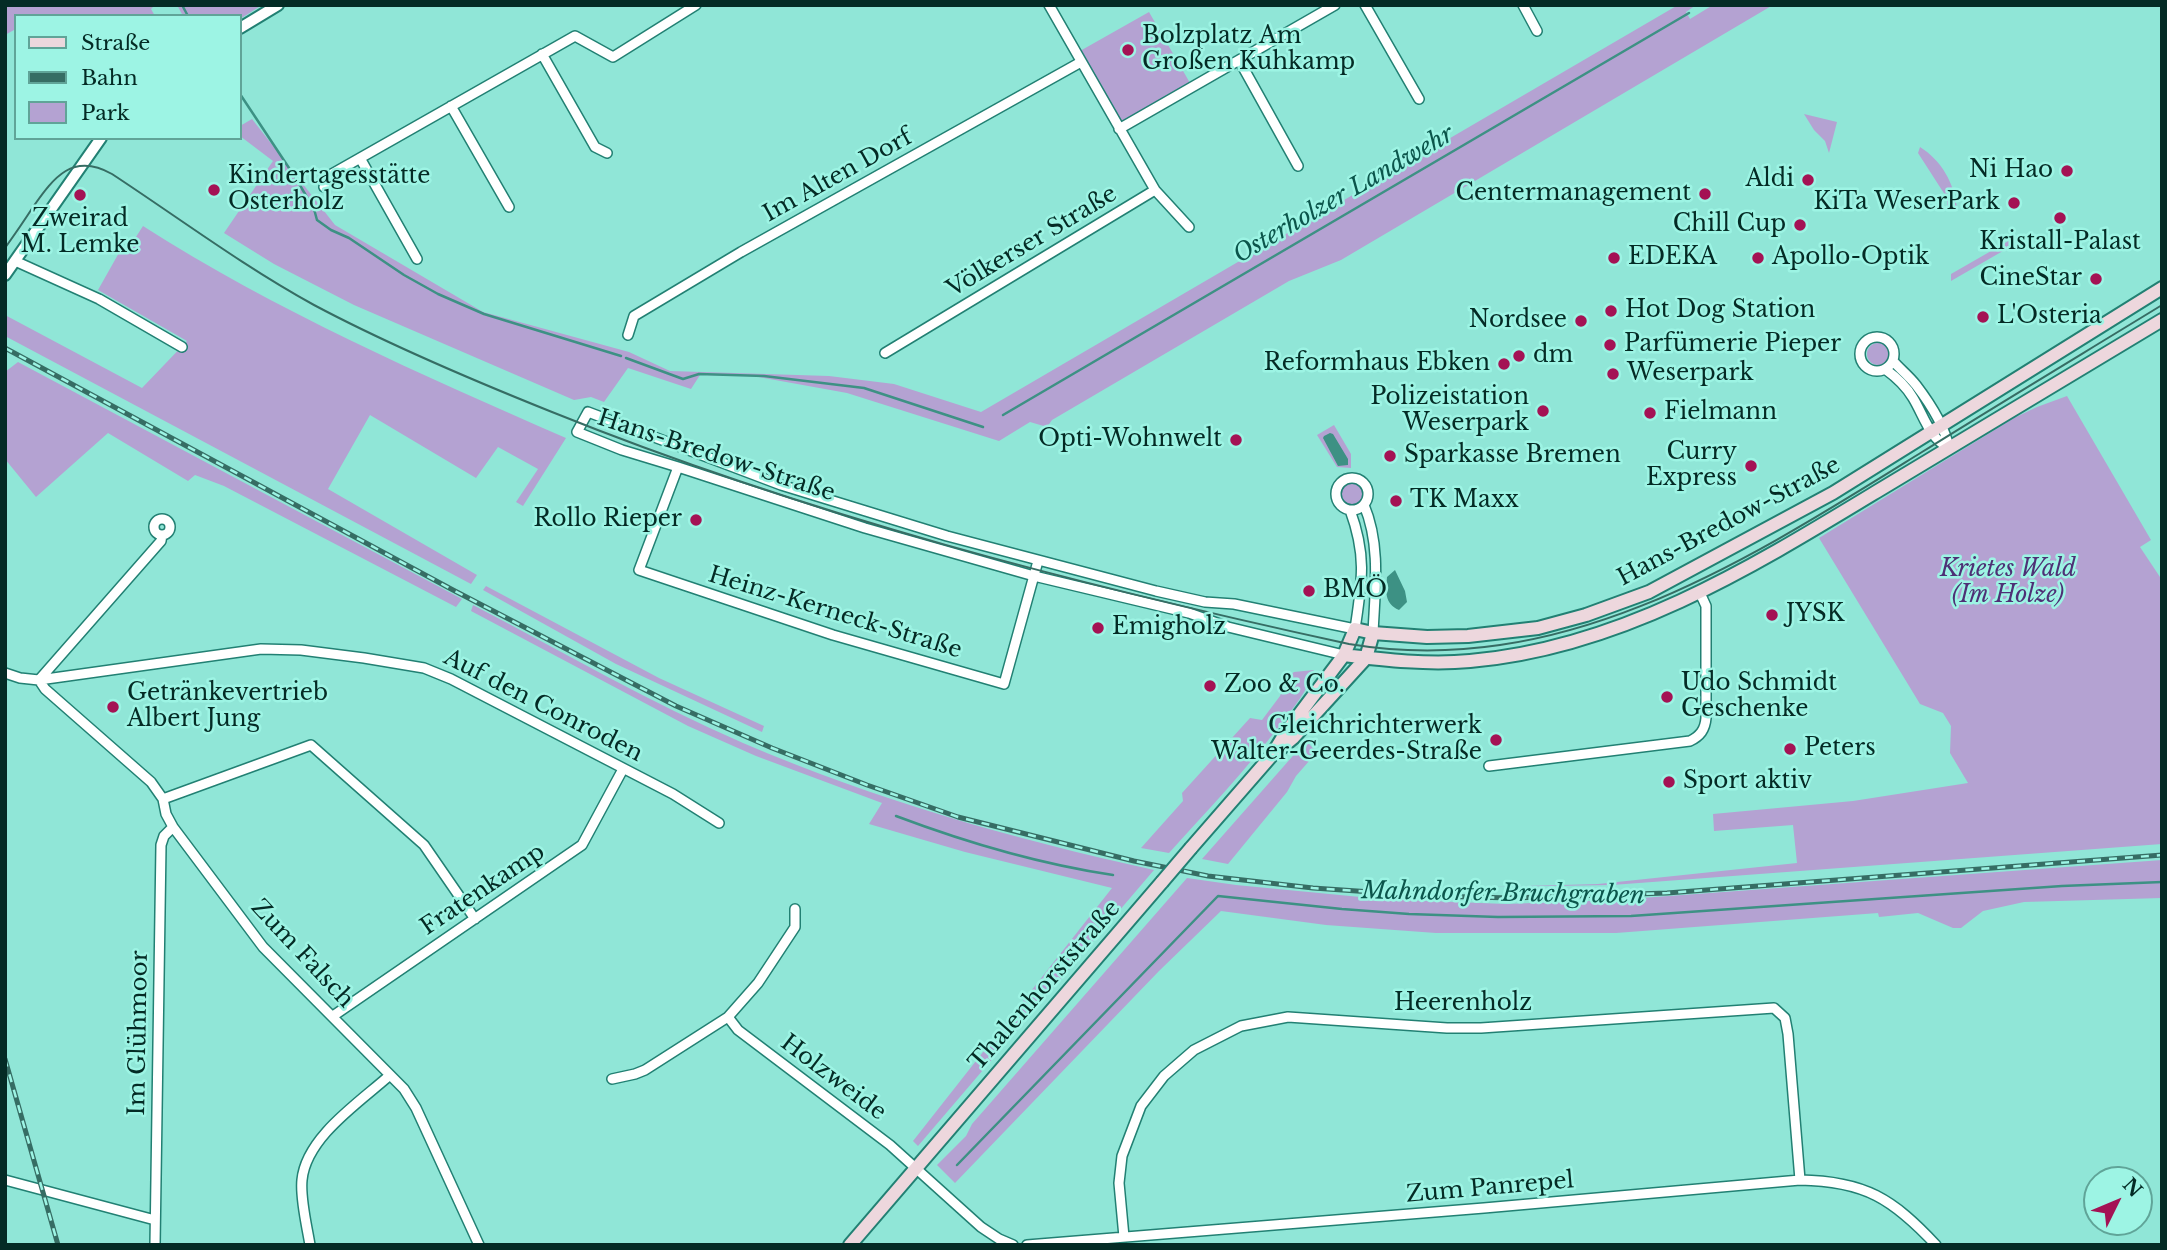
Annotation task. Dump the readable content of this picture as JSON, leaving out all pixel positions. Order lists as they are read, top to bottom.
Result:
{
  "streets": {
    "main road": ["Hans-Bredow-Straße", "Thalenhorststraße"],
    "street": [
      "Im Alten Dorf",
      "Völkerser Straße",
      "Heinz-Kerneck-Straße",
      "Auf den Conroden",
      "Fratenkamp",
      "Zum Falsch",
      "Heerenholz",
      "Im Glühmoor",
      "Holzweide",
      "Zum Panrepel"
    ]
  },
  "crossings": [
    ["Hans-Bredow-Straße", "Heinz-Kerneck-Straße"],
    ["Hans-Bredow-Straße", "Thalenhorststraße"],
    ["Auf den Conroden", "Fratenkamp"],
    ["Auf den Conroden", "Zum Falsch"],
    ["Fratenkamp", "Zum Falsch"],
    ["Zum Falsch", "Im Glühmoor"],
    ["Thalenhorststraße", "Holzweide"],
    ["Heerenholz", "Zum Panrepel"]
  ],
  "water": ["Osterholzer Landwehr", "Mahndorfer Bruchgraben"],
  "parks": ["Krietes Wald (Im Holze)"],
  "places": [
    "Bolzplatz Am Großen Kuhkamp",
    "Ni Hao",
    "Aldi",
    "Kindertagesstätte Osterholz",
    "Centermanagement",
    "Zweirad M. Lemke",
    "KiTa WeserPark",
    "Kristall-Palast",
    "Chill Cup",
    "EDEKA",
    "Apollo-Optik",
    "CineStar",
    "Hot Dog Station",
    "L'Osteria",
    "Nordsee",
    "Parfümerie Pieper",
    "dm",
    "Reformhaus Ebken",
    "Weserpark",
    "Polizeistation Weserpark",
    "Fielmann",
    "Opti-Wohnwelt",
    "Sparkasse Bremen",
    "Curry Express",
    "TK Maxx",
    "Rollo Rieper",
    "BMÖ",
    "JYSK",
    "Emigholz",
    "Zoo & Co.",
    "Udo Schmidt Geschenke",
    "Getränkevertrieb Albert Jung",
    "Gleichrichterwerk Walter-Geerdes-Straße",
    "Peters",
    "Sport aktiv"
  ],
  "legend": ["Straße", "Bahn", "Park"],
  "north": "top right"
}
